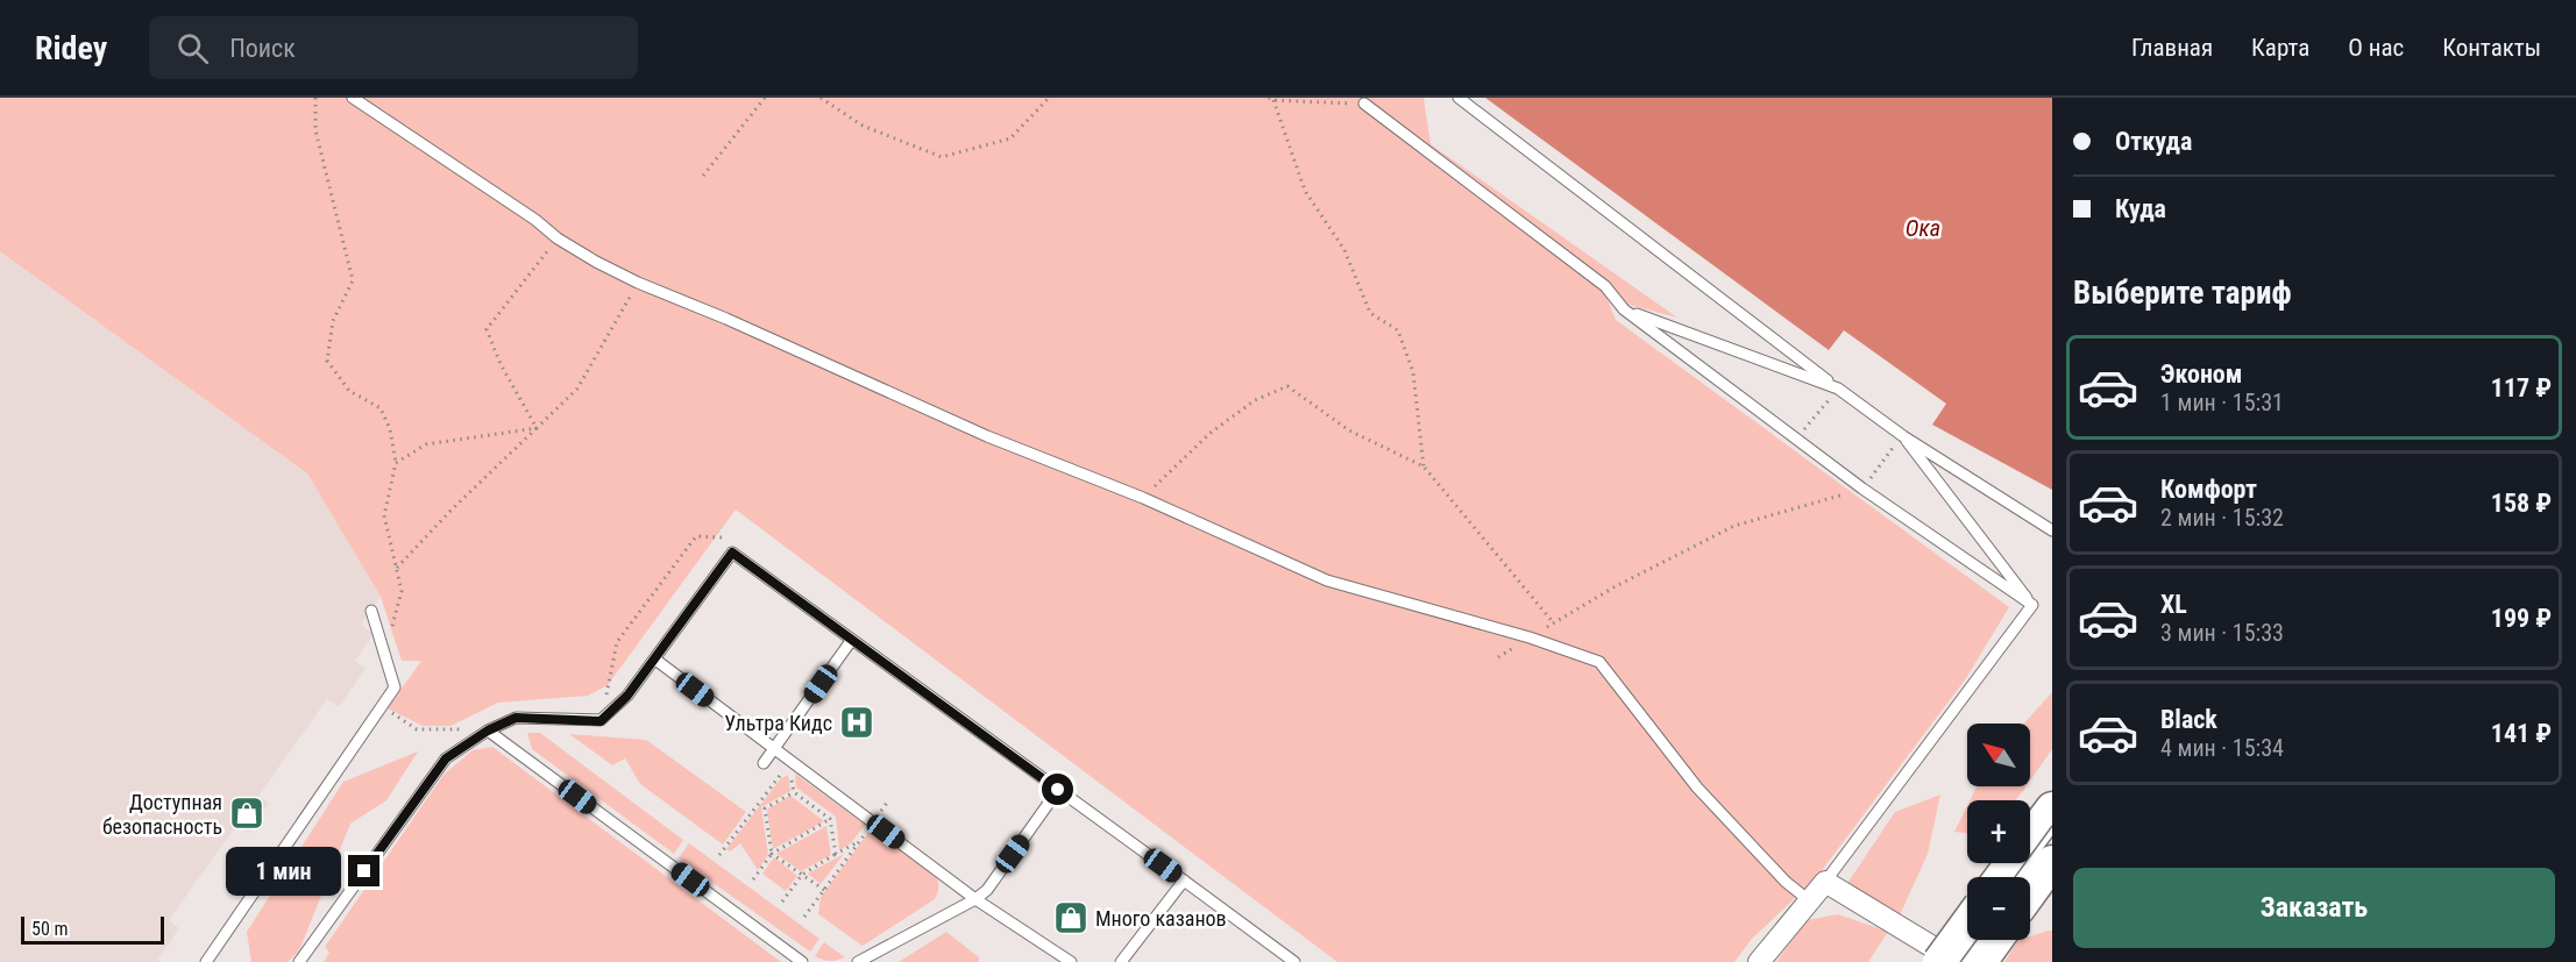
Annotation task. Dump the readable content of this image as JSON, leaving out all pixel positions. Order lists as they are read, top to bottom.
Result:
{
  "water": ["Ока"],
  "places": {
    "hospital": ["Ультра Кидс"],
    "shop": ["Доступная безопасность", "Много казанов"]
  },
  "scale_bar": "50 m",
  "north": "top left",
  "page": {
    "header": "Ridey",
    "search": "Поиск",
    "nav": [
      "Главная",
      "Карта",
      "О нас",
      "Контакты"
    ],
    "banner": ["Откуда", "Куда"],
    "heading": "Выберите тариф",
    "list": [
      {
        "name": "Эконом",
        "note": "1 мин · 15:31",
        "value": "117 ₽"
      },
      {
        "name": "Комфорт",
        "note": "2 мин · 15:32",
        "value": "158 ₽"
      },
      {
        "name": "XL",
        "note": "3 мин · 15:33",
        "value": "199 ₽"
      },
      {
        "name": "Black",
        "note": "4 мин · 15:34",
        "value": "141 ₽"
      }
    ],
    "map_buttons": ["+", "−"],
    "bubble": "1 мин",
    "buttons": "Заказать",
    "scale": "50 m"
  }
}
